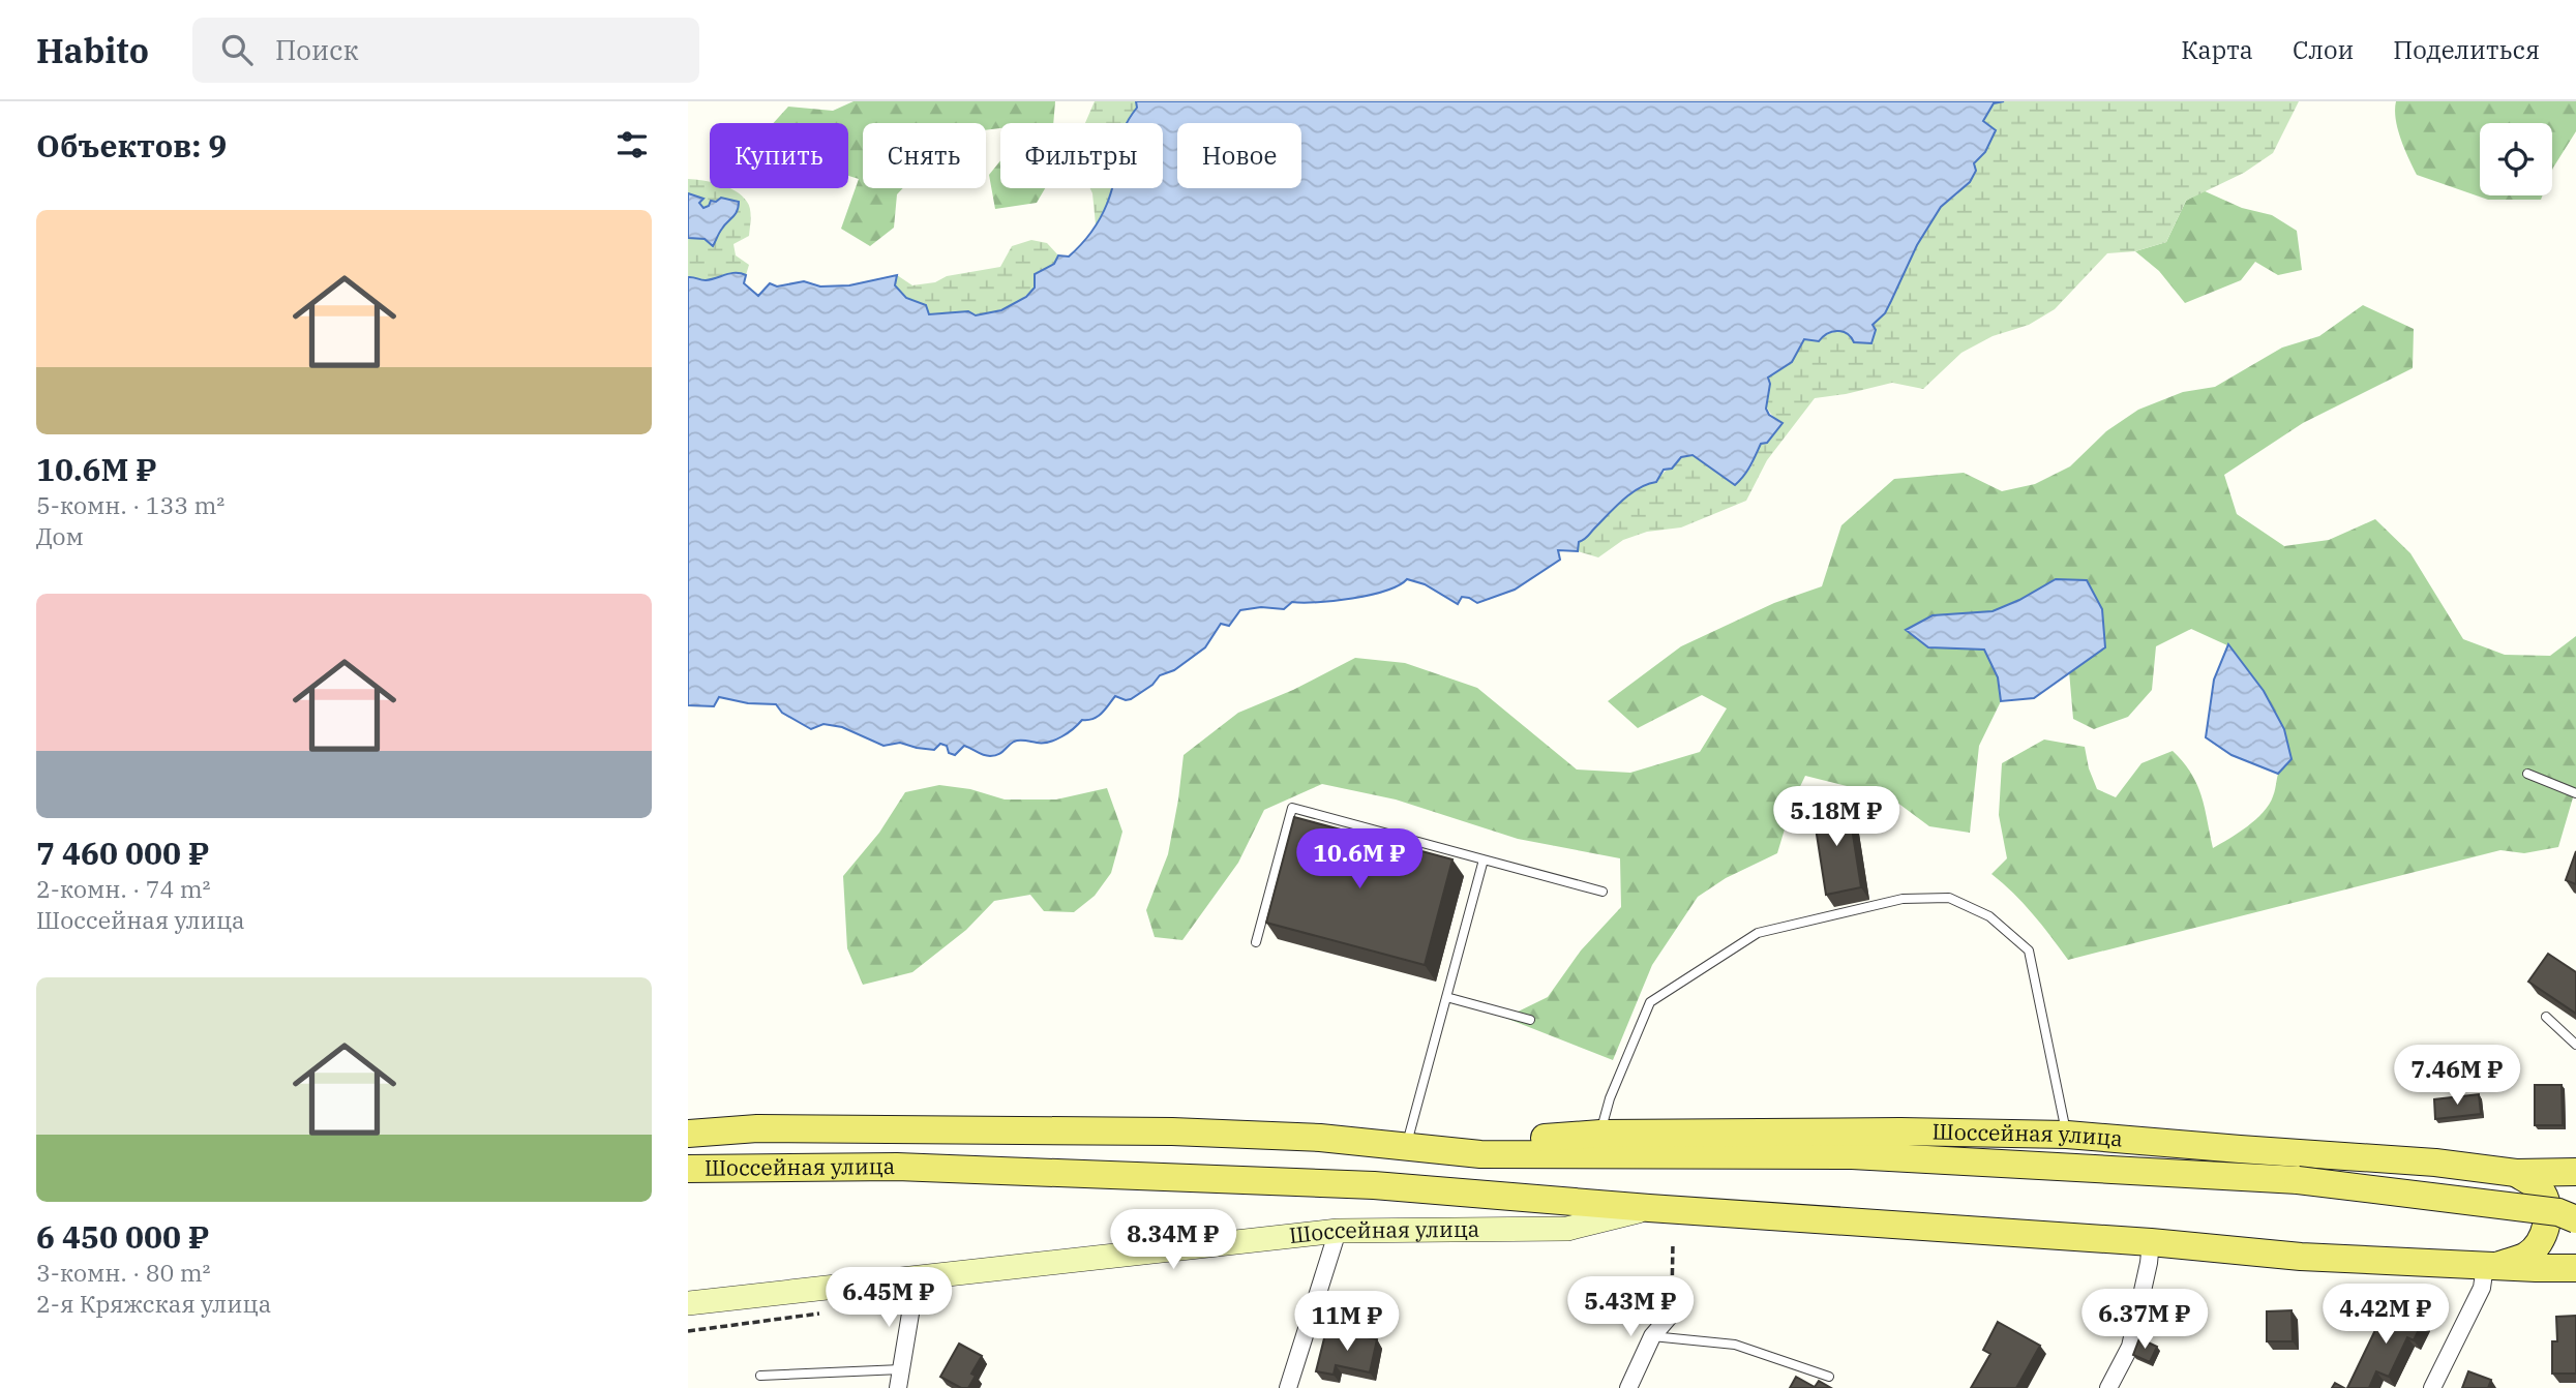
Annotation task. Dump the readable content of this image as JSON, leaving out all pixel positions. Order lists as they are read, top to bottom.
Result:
{
  "streets": {
    "main road": ["Шоссейная улица"]
  },
  "page": {
    "header": "Habito",
    "search": "Поиск",
    "nav": ["Карта", "Слои", "Поделиться"],
    "heading": "Объектов: 9",
    "chip": [
      "Купить",
      "Снять",
      "Фильтры",
      "Новое"
    ],
    "list": [
      {
        "name": "10.6M ₽",
        "note": "5-комн. · 133 m² · Дом"
      },
      {
        "name": "7 460 000 ₽",
        "note": "2-комн. · 74 m² · Шоссейная улица"
      },
      {
        "name": "6 450 000 ₽",
        "note": "3-комн. · 80 m² · 2-я Кряжская улица"
      }
    ],
    "price": [
      "5.18M ₽",
      "10.6M ₽",
      "7.46M ₽",
      "8.34M ₽",
      "6.45M ₽",
      "5.43M ₽",
      "4.42M ₽",
      "6.37M ₽",
      "11M ₽"
    ]
  }
}
